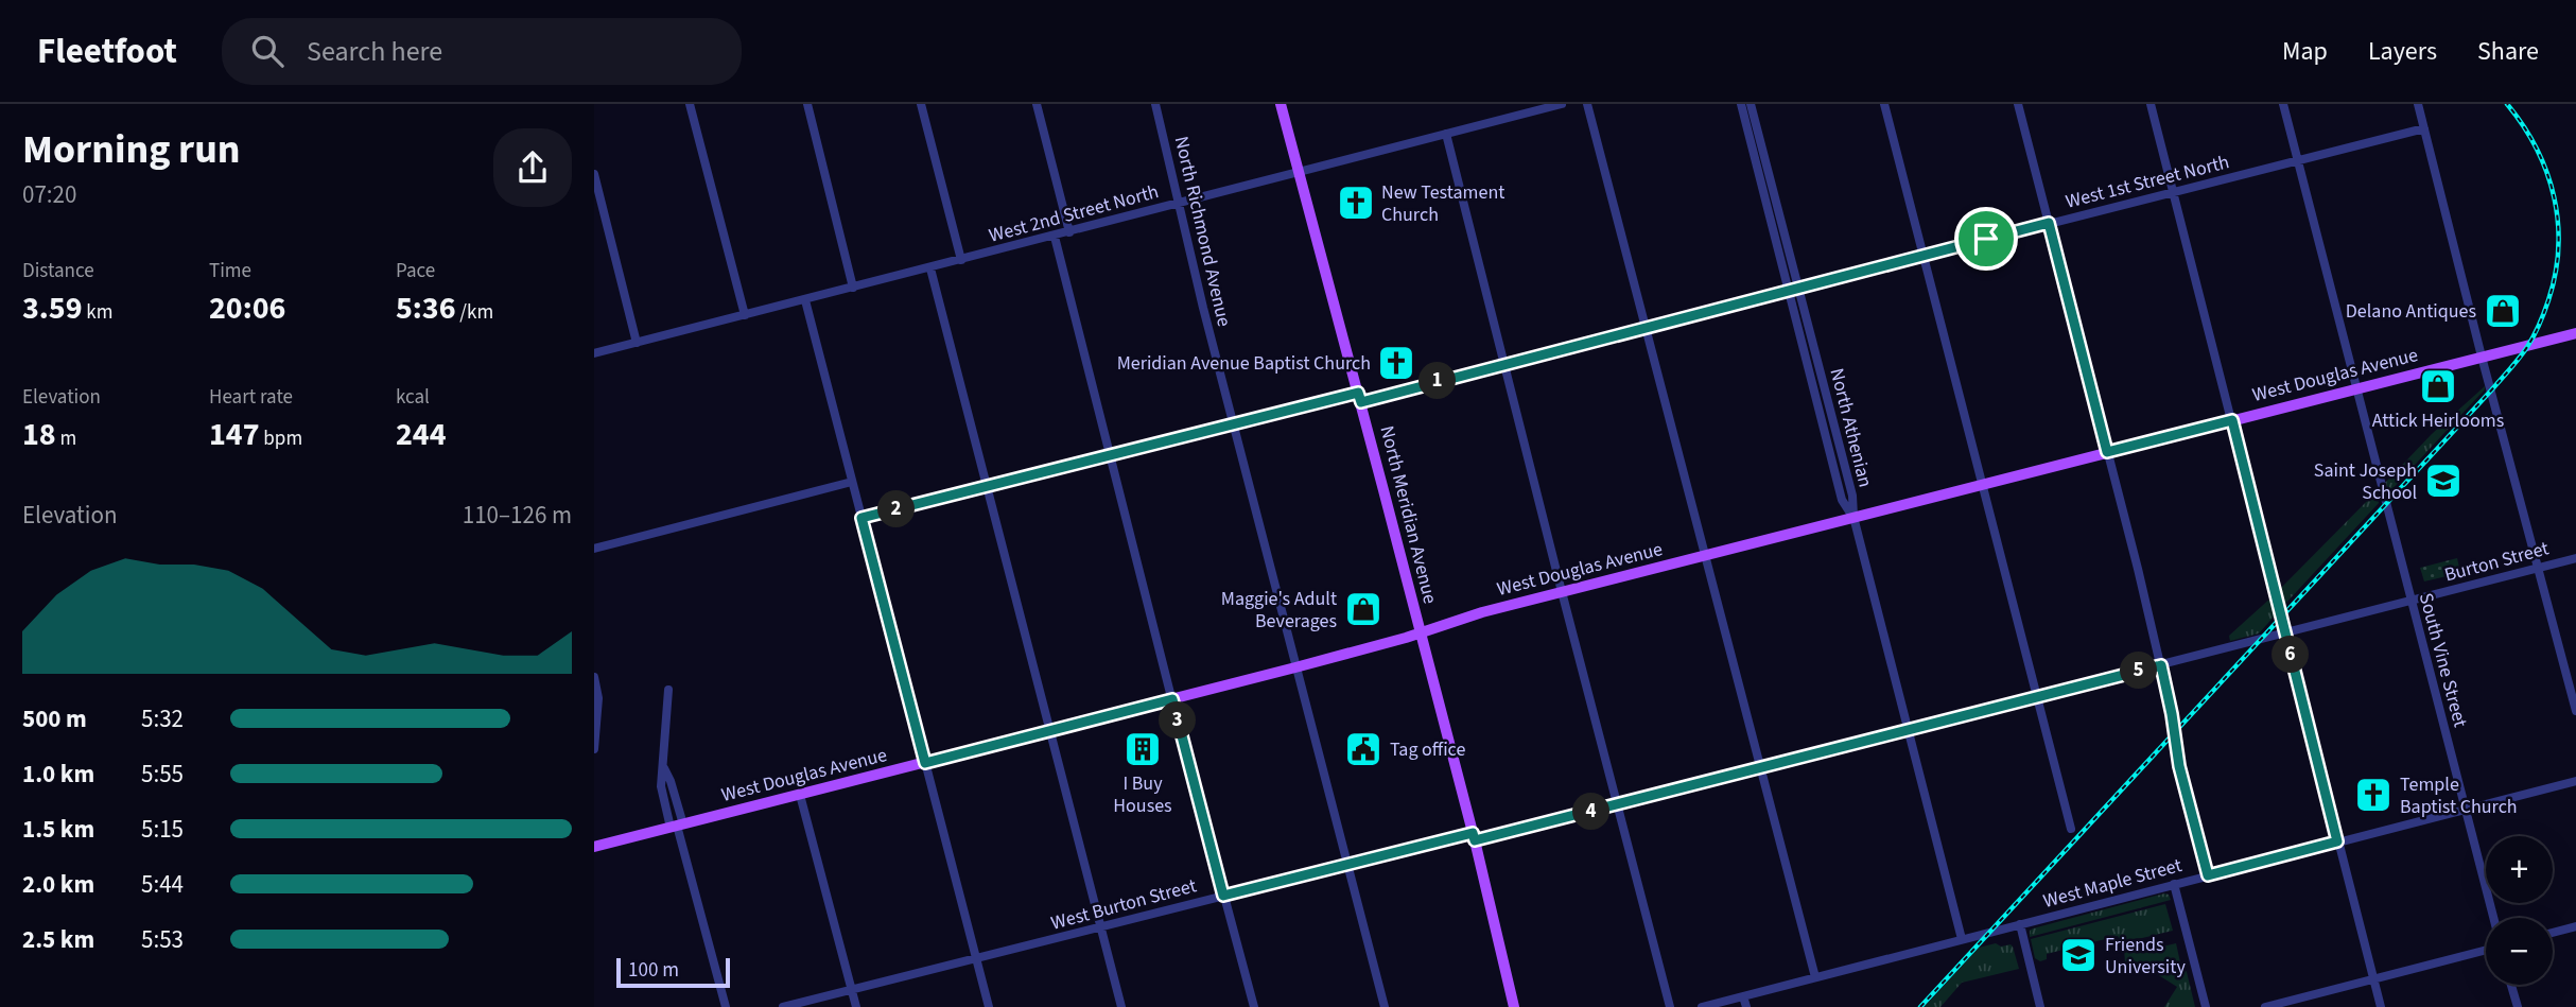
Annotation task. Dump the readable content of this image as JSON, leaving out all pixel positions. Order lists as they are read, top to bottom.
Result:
{
  "streets": {
    "main road": ["West Douglas Avenue", "North Meridian Avenue"],
    "street": [
      "West 1st Street North",
      "West 2nd Street North",
      "North Richmond Avenue",
      "North Athenian",
      "Burton Street",
      "South Vine Street",
      "West Maple Street",
      "West Burton Street"
    ]
  },
  "crossings": [
    ["West 1st Street North", "North Richmond Avenue"],
    ["West 1st Street North", "North Athenian"],
    ["West 1st Street North", "North Meridian Avenue"],
    ["West 1st Street North", "South Vine Street"],
    ["West 2nd Street North", "North Richmond Avenue"],
    ["West 2nd Street North", "North Meridian Avenue"],
    ["North Richmond Avenue", "West Douglas Avenue"],
    ["North Richmond Avenue", "West Burton Street"],
    ["West Douglas Avenue", "North Athenian"],
    ["West Douglas Avenue", "North Meridian Avenue"],
    ["West Douglas Avenue", "South Vine Street"],
    ["North Meridian Avenue", "West Burton Street"],
    ["Burton Street", "South Vine Street"],
    ["Burton Street", "West Burton Street"],
    ["South Vine Street", "West Maple Street"]
  ],
  "places": {
    "church": ["New Testament Church", "Meridian Avenue Baptist Church", "Temple Baptist Church"],
    "shop": ["Delano Antiques", "Attick Heirlooms", "Maggie's Adult Beverages"],
    "school or university": ["Saint Joseph School", "Friends University"],
    "building": ["I Buy Houses"],
    "public building": ["Tag office"]
  },
  "scale_bar": "100 m",
  "page": {
    "header": "Fleetfoot",
    "search": "Search here",
    "nav": ["Map", "Layers", "Share"],
    "heading": ["Morning run", "07:20"],
    "stats": [
      ["Distance", "3.59 km"],
      ["Time", "20:06"],
      ["Pace", "5:36 /km"],
      ["Elevation", "18 m"],
      ["Heart rate", "147 bpm"],
      ["kcal", "244"]
    ],
    "pins": [
      "1",
      "2",
      "6",
      "5",
      "3",
      "4"
    ],
    "chart": ["Elevation", "110–126 m"],
    "list": [
      {
        "name": "500 m",
        "note": "5:32"
      },
      {
        "name": "1.0 km",
        "note": "5:55"
      },
      {
        "name": "1.5 km",
        "note": "5:15"
      },
      {
        "name": "2.0 km",
        "note": "5:44"
      },
      {
        "name": "2.5 km",
        "note": "5:53"
      }
    ],
    "map_buttons": ["+", "−"],
    "scale": "100 m"
  }
}
